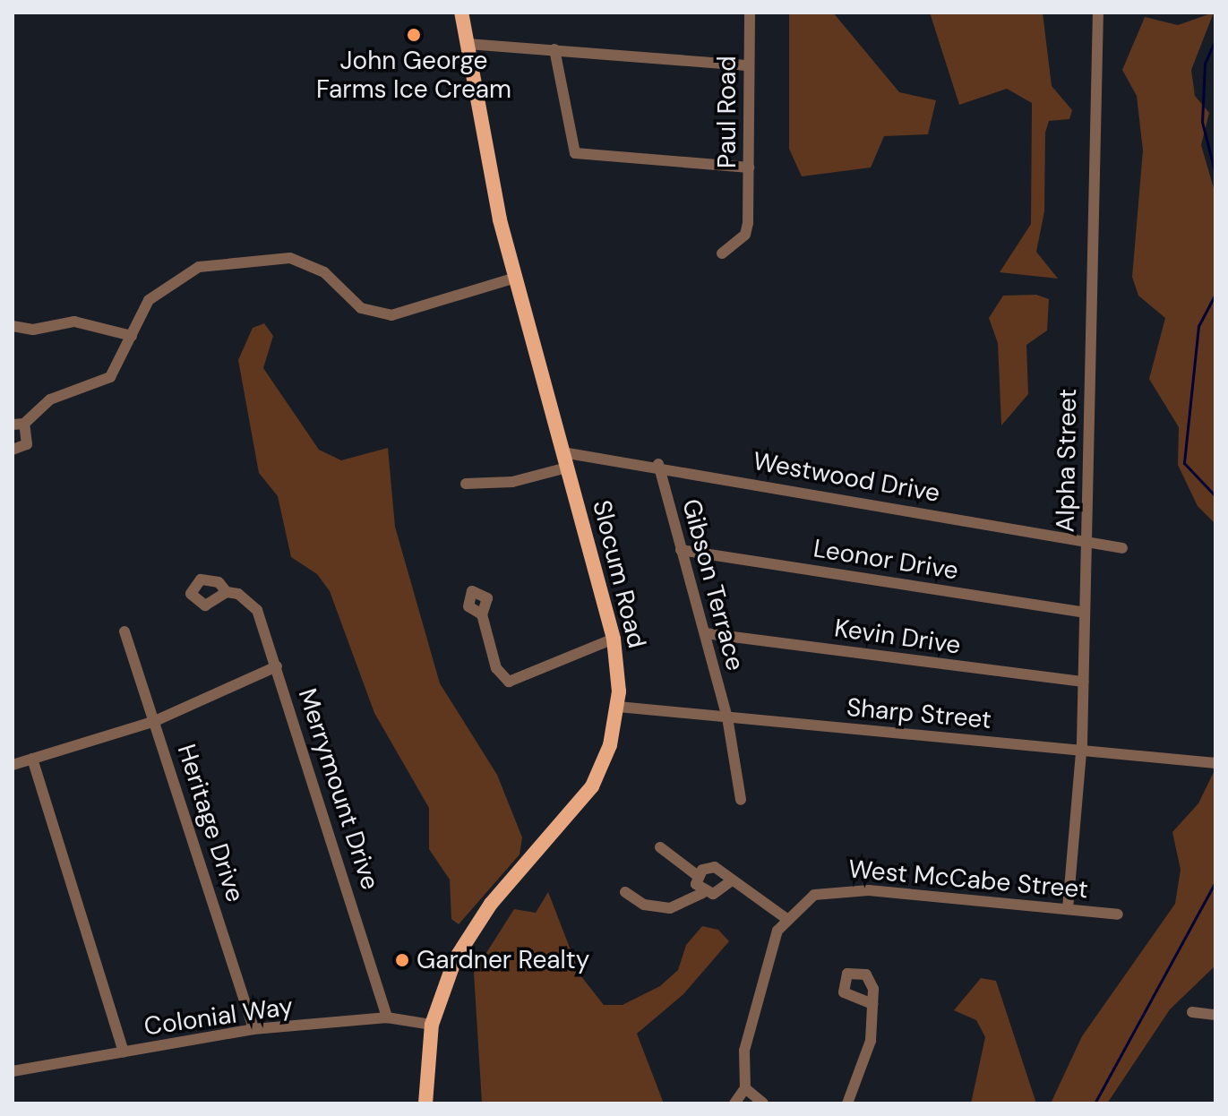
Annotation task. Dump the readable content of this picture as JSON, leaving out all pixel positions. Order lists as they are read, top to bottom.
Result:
{
  "streets": {
    "main road": ["Slocum Road"],
    "street": [
      "Paul Road",
      "Alpha Street",
      "Westwood Drive",
      "Leonor Drive",
      "Gibson Terrace",
      "Kevin Drive",
      "Sharp Street",
      "Merrymount Drive",
      "Heritage Drive",
      "West McCabe Street",
      "Colonial Way"
    ]
  },
  "crossings": [
    ["Alpha Street", "Westwood Drive"],
    ["Alpha Street", "Leonor Drive"],
    ["Alpha Street", "Kevin Drive"],
    ["Alpha Street", "Sharp Street"],
    ["Alpha Street", "West McCabe Street"],
    ["Westwood Drive", "Slocum Road"],
    ["Westwood Drive", "Gibson Terrace"],
    ["Leonor Drive", "Gibson Terrace"],
    ["Slocum Road", "Sharp Street"],
    ["Slocum Road", "Colonial Way"],
    ["Gibson Terrace", "Kevin Drive"],
    ["Gibson Terrace", "Sharp Street"],
    ["Merrymount Drive", "Colonial Way"],
    ["Heritage Drive", "Colonial Way"]
  ],
  "places": ["John George Farms Ice Cream", "Gardner Realty"]
}
